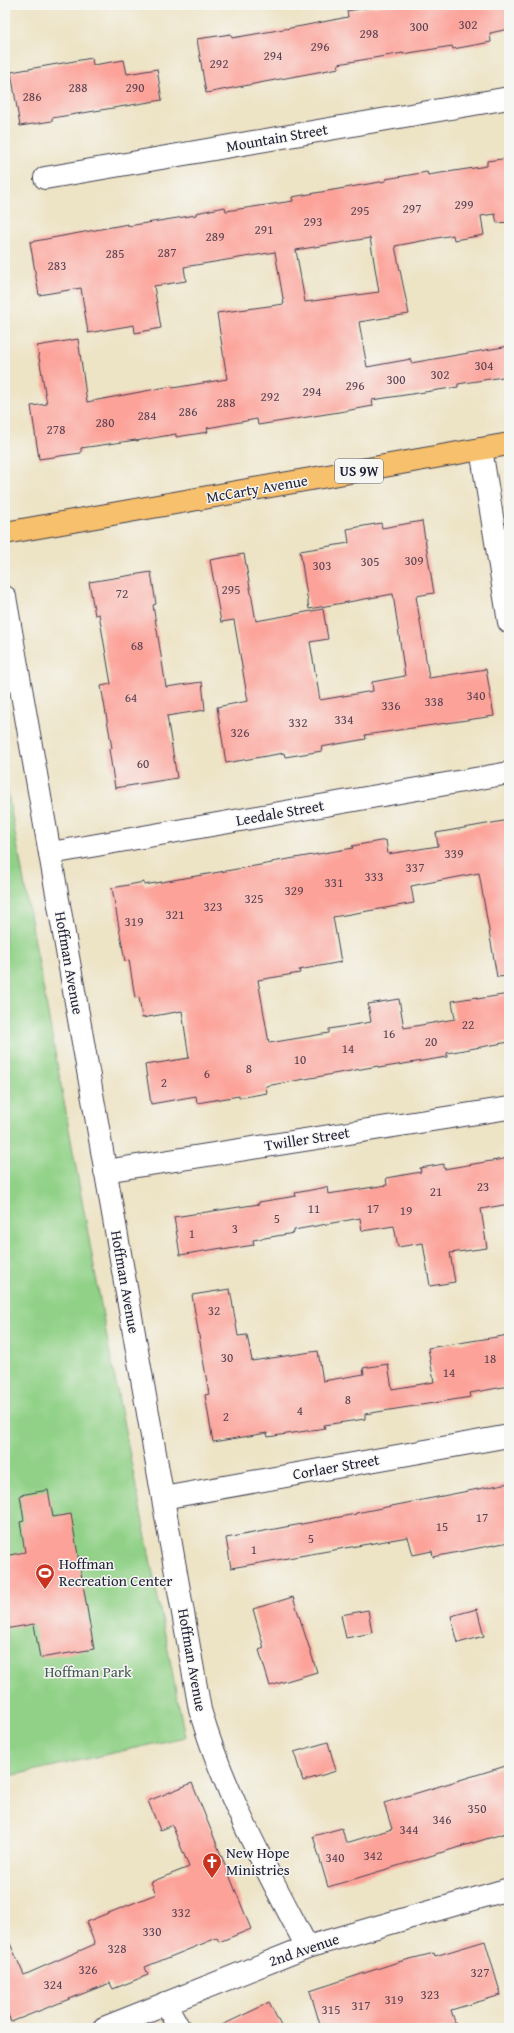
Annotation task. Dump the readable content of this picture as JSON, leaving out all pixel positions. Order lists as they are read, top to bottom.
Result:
{
  "streets": {
    "main road": ["US 9W", "McCarty Avenue"],
    "street": [
      "Mountain Street",
      "Leedale Street",
      "Hoffman Avenue",
      "Twiller Street",
      "Corlaer Street",
      "2nd Avenue"
    ]
  },
  "crossings": [
    ["Leedale Street", "Hoffman Avenue"],
    ["Hoffman Avenue", "Twiller Street"],
    ["Hoffman Avenue", "Corlaer Street"],
    ["Hoffman Avenue", "2nd Avenue"]
  ],
  "parks": ["Hoffman Park"],
  "places": {
    "sports": ["Hoffman Recreation Center"],
    "church": ["New Hope Ministries"]
  },
  "house_numbers": [
    "302",
    "300",
    "298",
    "296",
    "294",
    "292",
    "288",
    "290",
    "286",
    "299",
    "297",
    "295",
    "293",
    "291",
    "289",
    "287",
    "285",
    "283",
    "304",
    "302",
    "300",
    "296",
    "294",
    "292",
    "288",
    "286",
    "284",
    "280",
    "278",
    "309",
    "305",
    "303",
    "295",
    "72",
    "68",
    "340",
    "64",
    "338",
    "336",
    "334",
    "332",
    "326",
    "60",
    "339",
    "337",
    "333",
    "331",
    "329",
    "325",
    "323",
    "321",
    "319",
    "22",
    "16",
    "20",
    "14",
    "10",
    "8",
    "6",
    "2",
    "23",
    "21",
    "11",
    "17",
    "19",
    "5",
    "3",
    "1",
    "32",
    "30",
    "18",
    "14",
    "8",
    "4",
    "2",
    "17",
    "15",
    "5",
    "1",
    "350",
    "346",
    "344",
    "342",
    "340",
    "332",
    "330",
    "328",
    "326",
    "327",
    "324",
    "323",
    "319",
    "317",
    "315"
  ]
}
